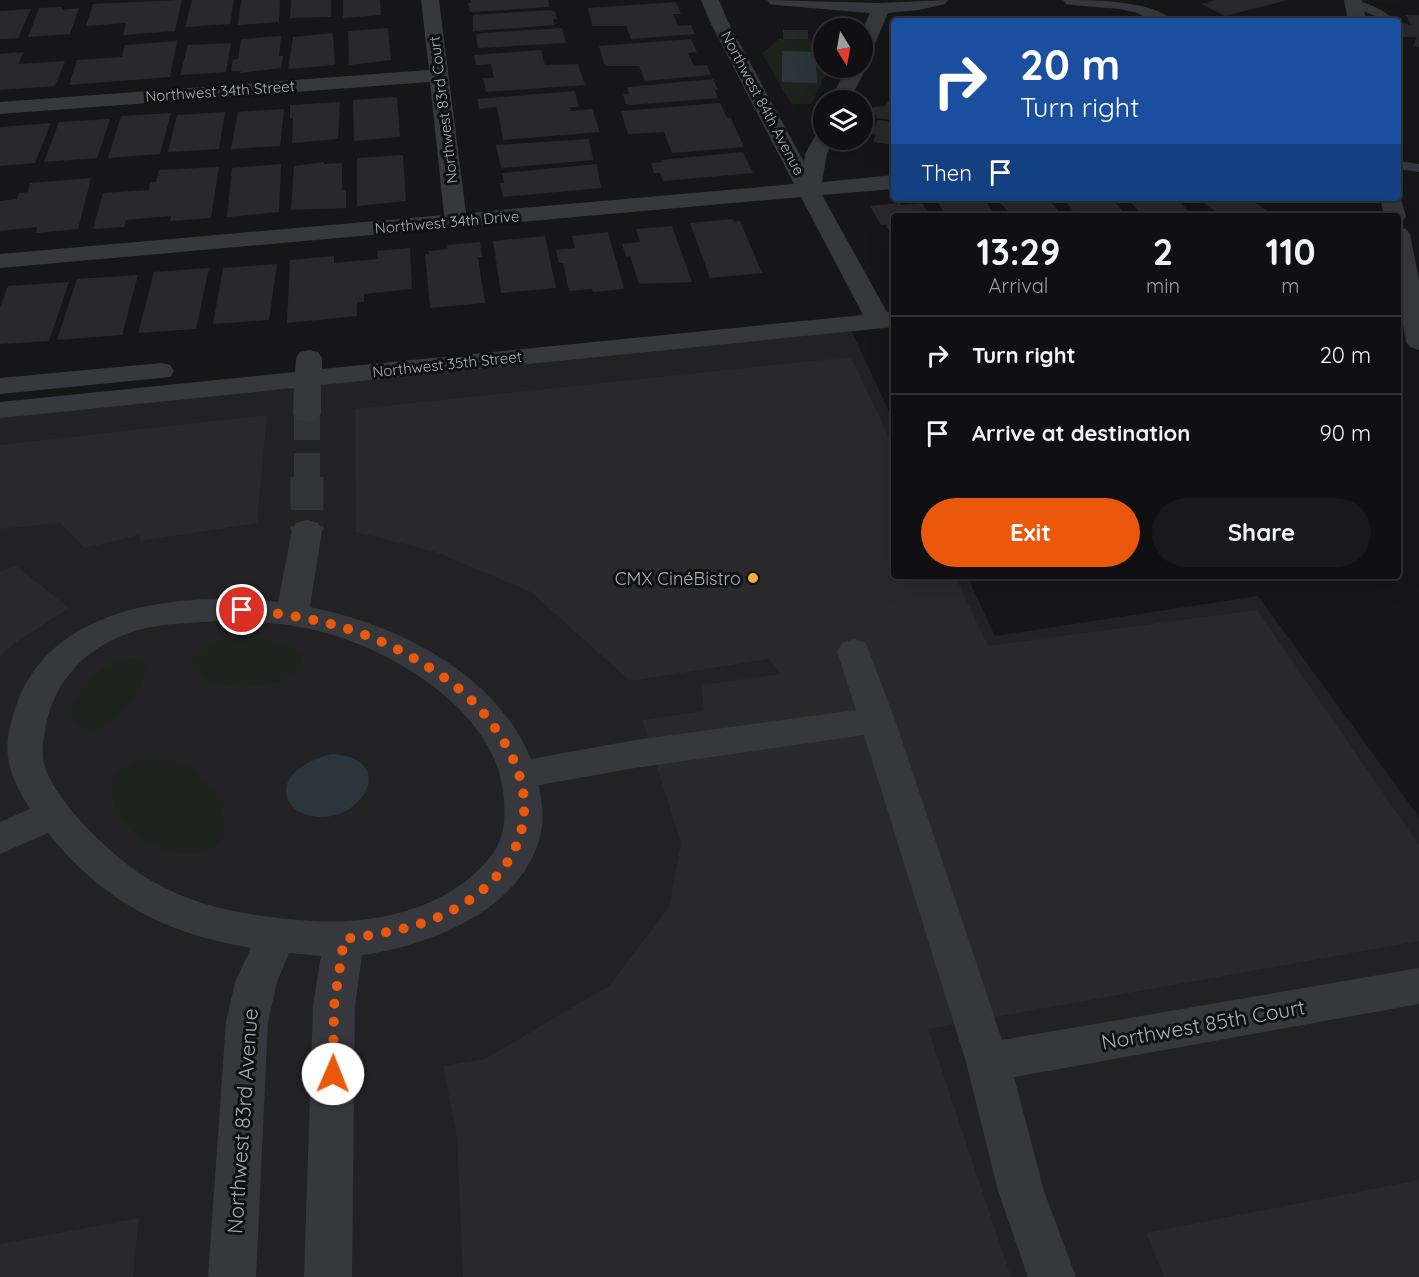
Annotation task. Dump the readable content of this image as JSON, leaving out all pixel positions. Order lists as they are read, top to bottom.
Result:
{
  "streets": {
    "street": [
      "Northwest 34th Street",
      "Northwest 84th Avenue",
      "Northwest 83rd Court",
      "Northwest 34th Drive",
      "Northwest 35th Street",
      "Northwest 85th Court",
      "Northwest 83rd Avenue"
    ]
  },
  "crossings": [
    ["Northwest 34th Street", "Northwest 83rd Court"],
    ["Northwest 84th Avenue", "Northwest 34th Drive"],
    ["Northwest 83rd Court", "Northwest 34th Drive"]
  ],
  "places": ["CMX CinéBistro"],
  "north": "bottom",
  "page": {
    "turn": ["20 m", "Turn right"],
    "then": "Then",
    "eta": [
      "13:29",
      "Arrival",
      "2",
      "min",
      "110",
      "m"
    ],
    "list": [
      {
        "name": "Turn right",
        "value": "20 m"
      },
      {
        "name": "Arrive at destination",
        "value": "90 m"
      }
    ],
    "buttons": ["Exit", "Share"]
  }
}
